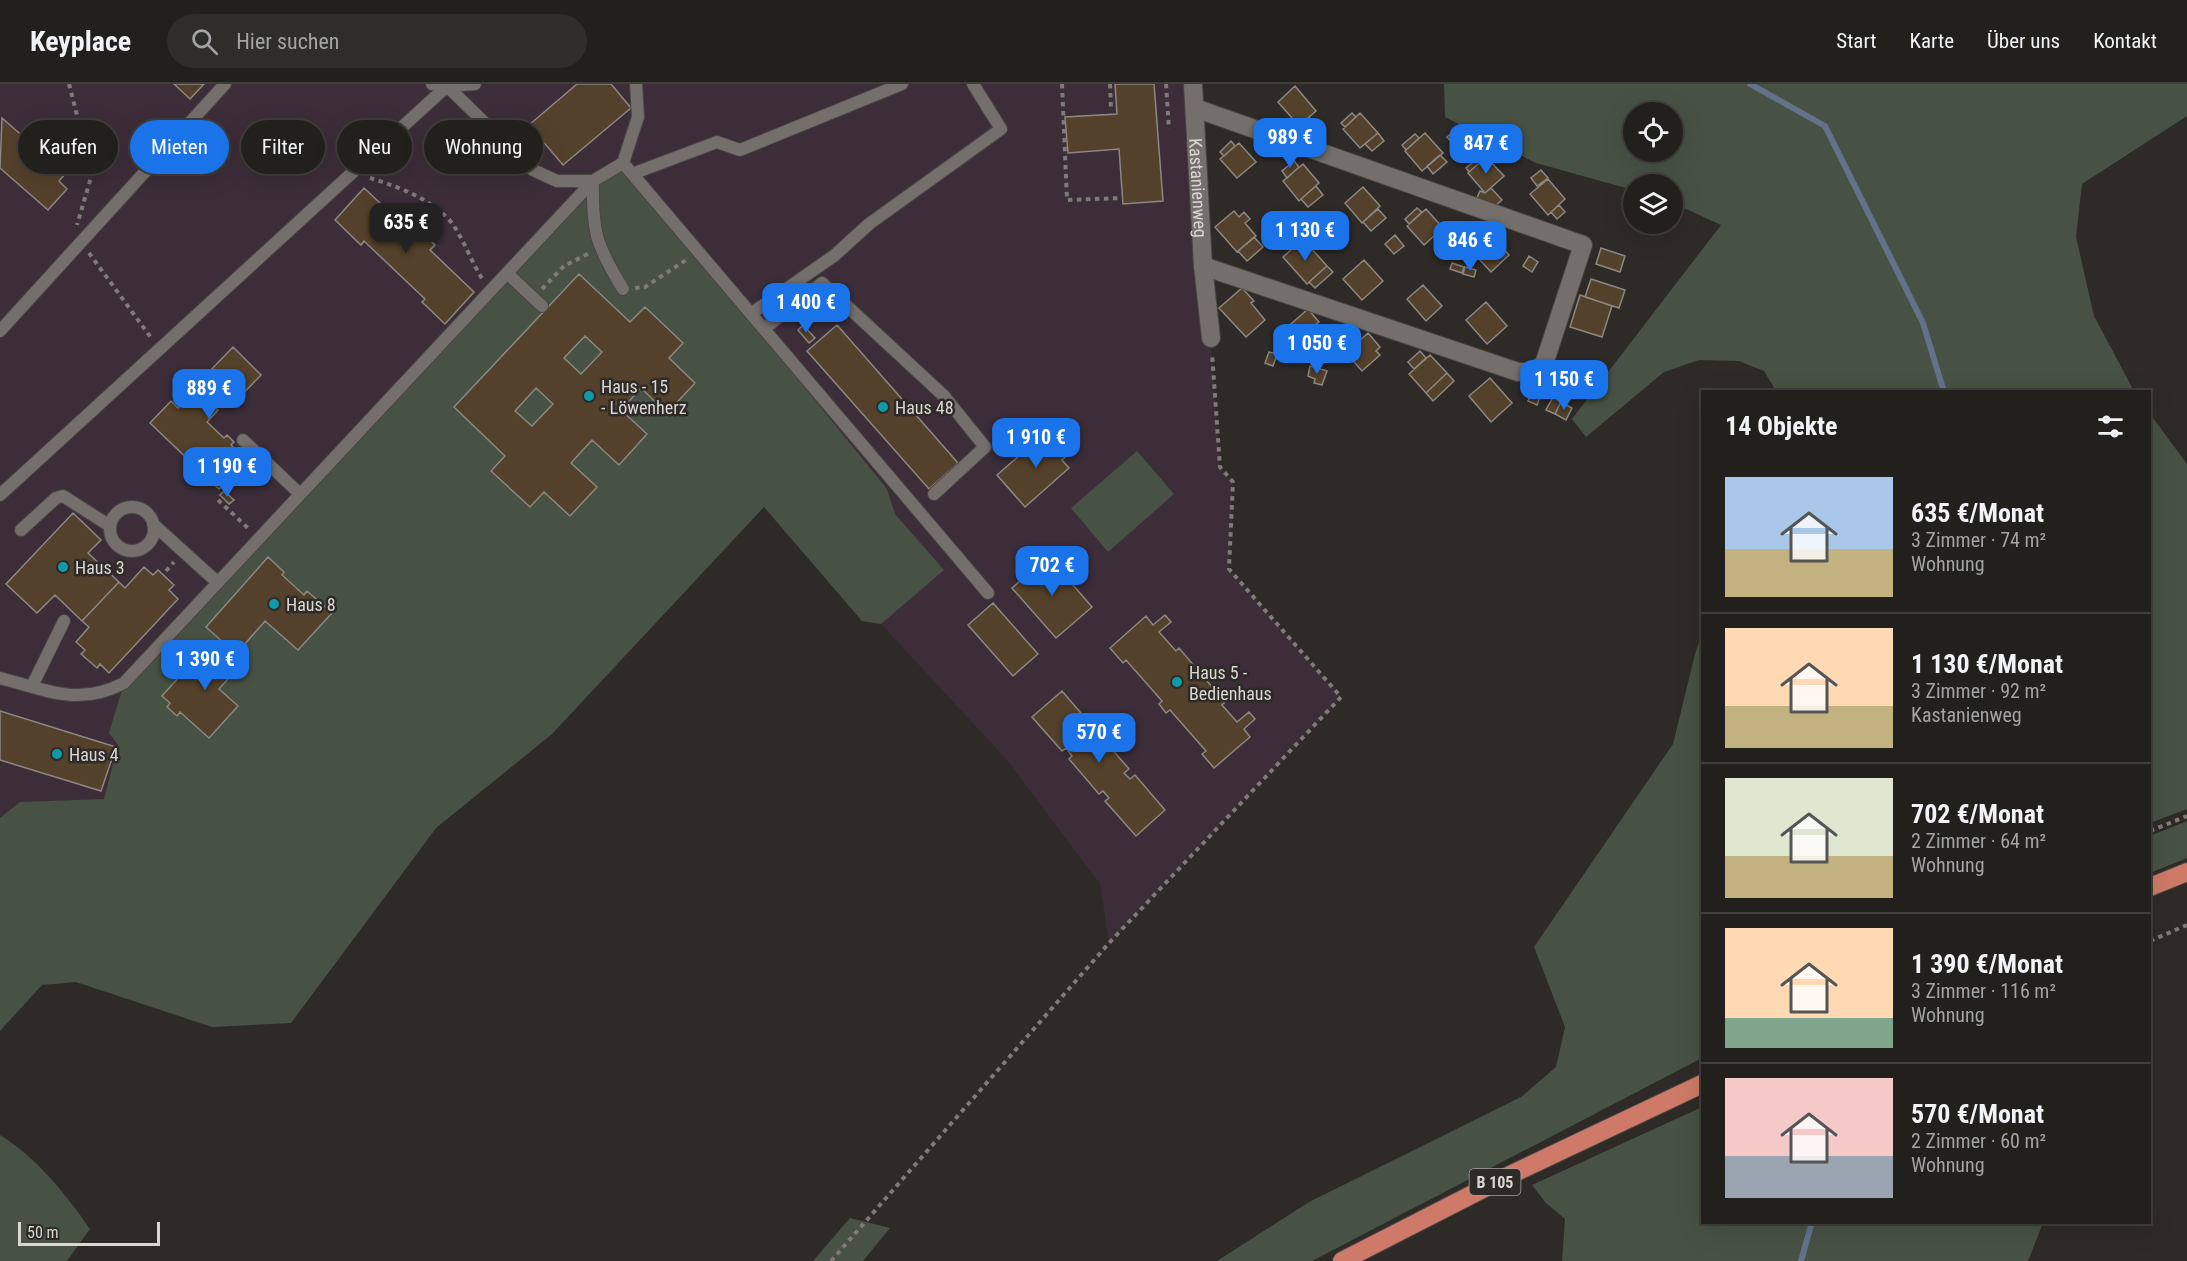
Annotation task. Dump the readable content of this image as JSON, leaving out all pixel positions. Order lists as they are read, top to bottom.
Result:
{
  "streets": {
    "highway": ["B 105"],
    "street": ["Kastanienweg"]
  },
  "places": [
    "Haus - 15 - Löwenherz",
    "Haus 48",
    "Haus 3",
    "Haus 8",
    "Haus 5 - Bedienhaus",
    "Haus 4"
  ],
  "scale_bar": "50 m",
  "page": {
    "header": "Keyplace",
    "search": "Hier suchen",
    "nav": [
      "Start",
      "Karte",
      "Über uns",
      "Kontakt"
    ],
    "price": [
      "989 €",
      "847 €",
      "635 €",
      "1 130 €",
      "846 €",
      "1 400 €",
      "1 050 €",
      "1 150 €",
      "889 €",
      "1 910 €",
      "1 190 €",
      "702 €",
      "1 390 €",
      "570 €"
    ],
    "chip": [
      "Kaufen",
      "Mieten",
      "Filter",
      "Neu",
      "Wohnung"
    ],
    "heading": "14 Objekte",
    "list": [
      {
        "name": "635 €/Monat",
        "note": "3 Zimmer · 74 m² · Wohnung"
      },
      {
        "name": "1 130 €/Monat",
        "note": "3 Zimmer · 92 m² · Kastanienweg"
      },
      {
        "name": "702 €/Monat",
        "note": "2 Zimmer · 64 m² · Wohnung"
      },
      {
        "name": "1 390 €/Monat",
        "note": "3 Zimmer · 116 m² · Wohnung"
      },
      {
        "name": "570 €/Monat",
        "note": "2 Zimmer · 60 m² · Wohnung"
      }
    ],
    "scale": "50 m"
  }
}
